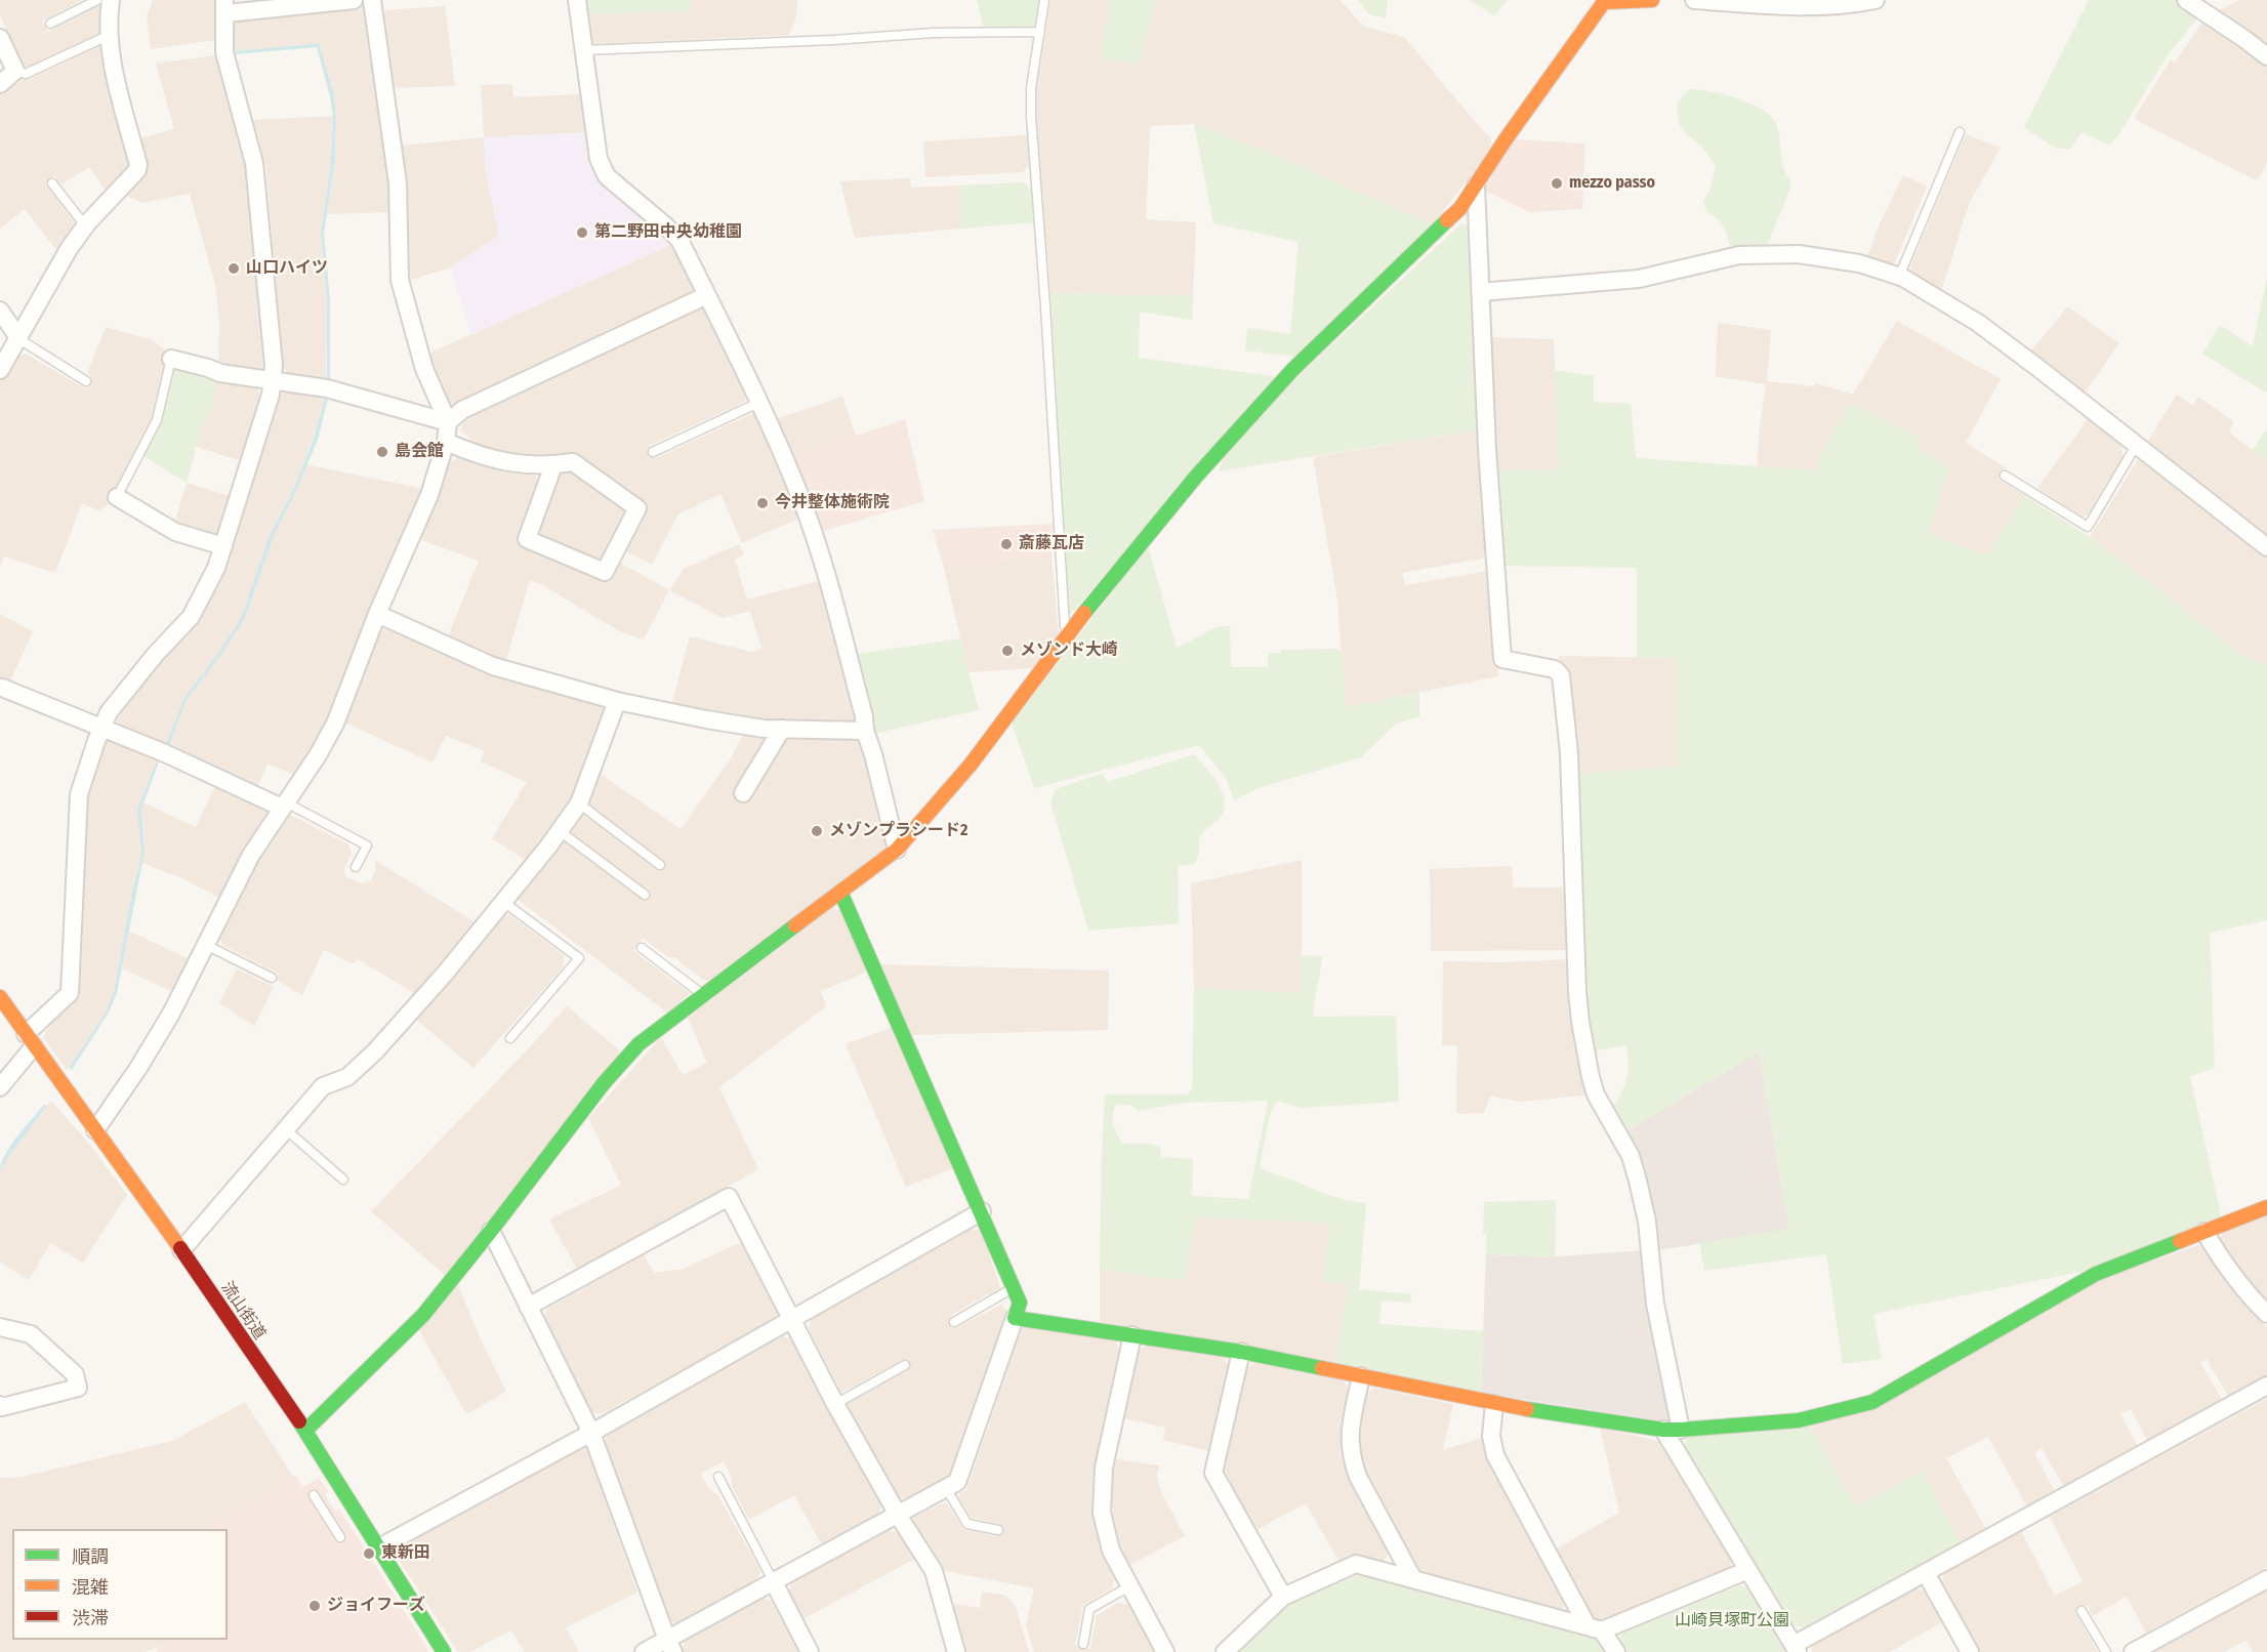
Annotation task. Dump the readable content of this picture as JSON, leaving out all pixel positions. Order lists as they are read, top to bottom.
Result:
{
  "streets": {
    "street": ["流山街道"]
  },
  "parks": ["山崎貝塚町公園"],
  "places": [
    "mezzo passo",
    "第二野田中央幼稚園",
    "山口ハイツ",
    "島会館",
    "今井整体施術院",
    "斎藤瓦店",
    "メゾンド大崎",
    "メゾンプラシード2",
    "東新田",
    "ジョイフーズ"
  ],
  "legend": ["順調", "混雑", "渋滞"]
}
